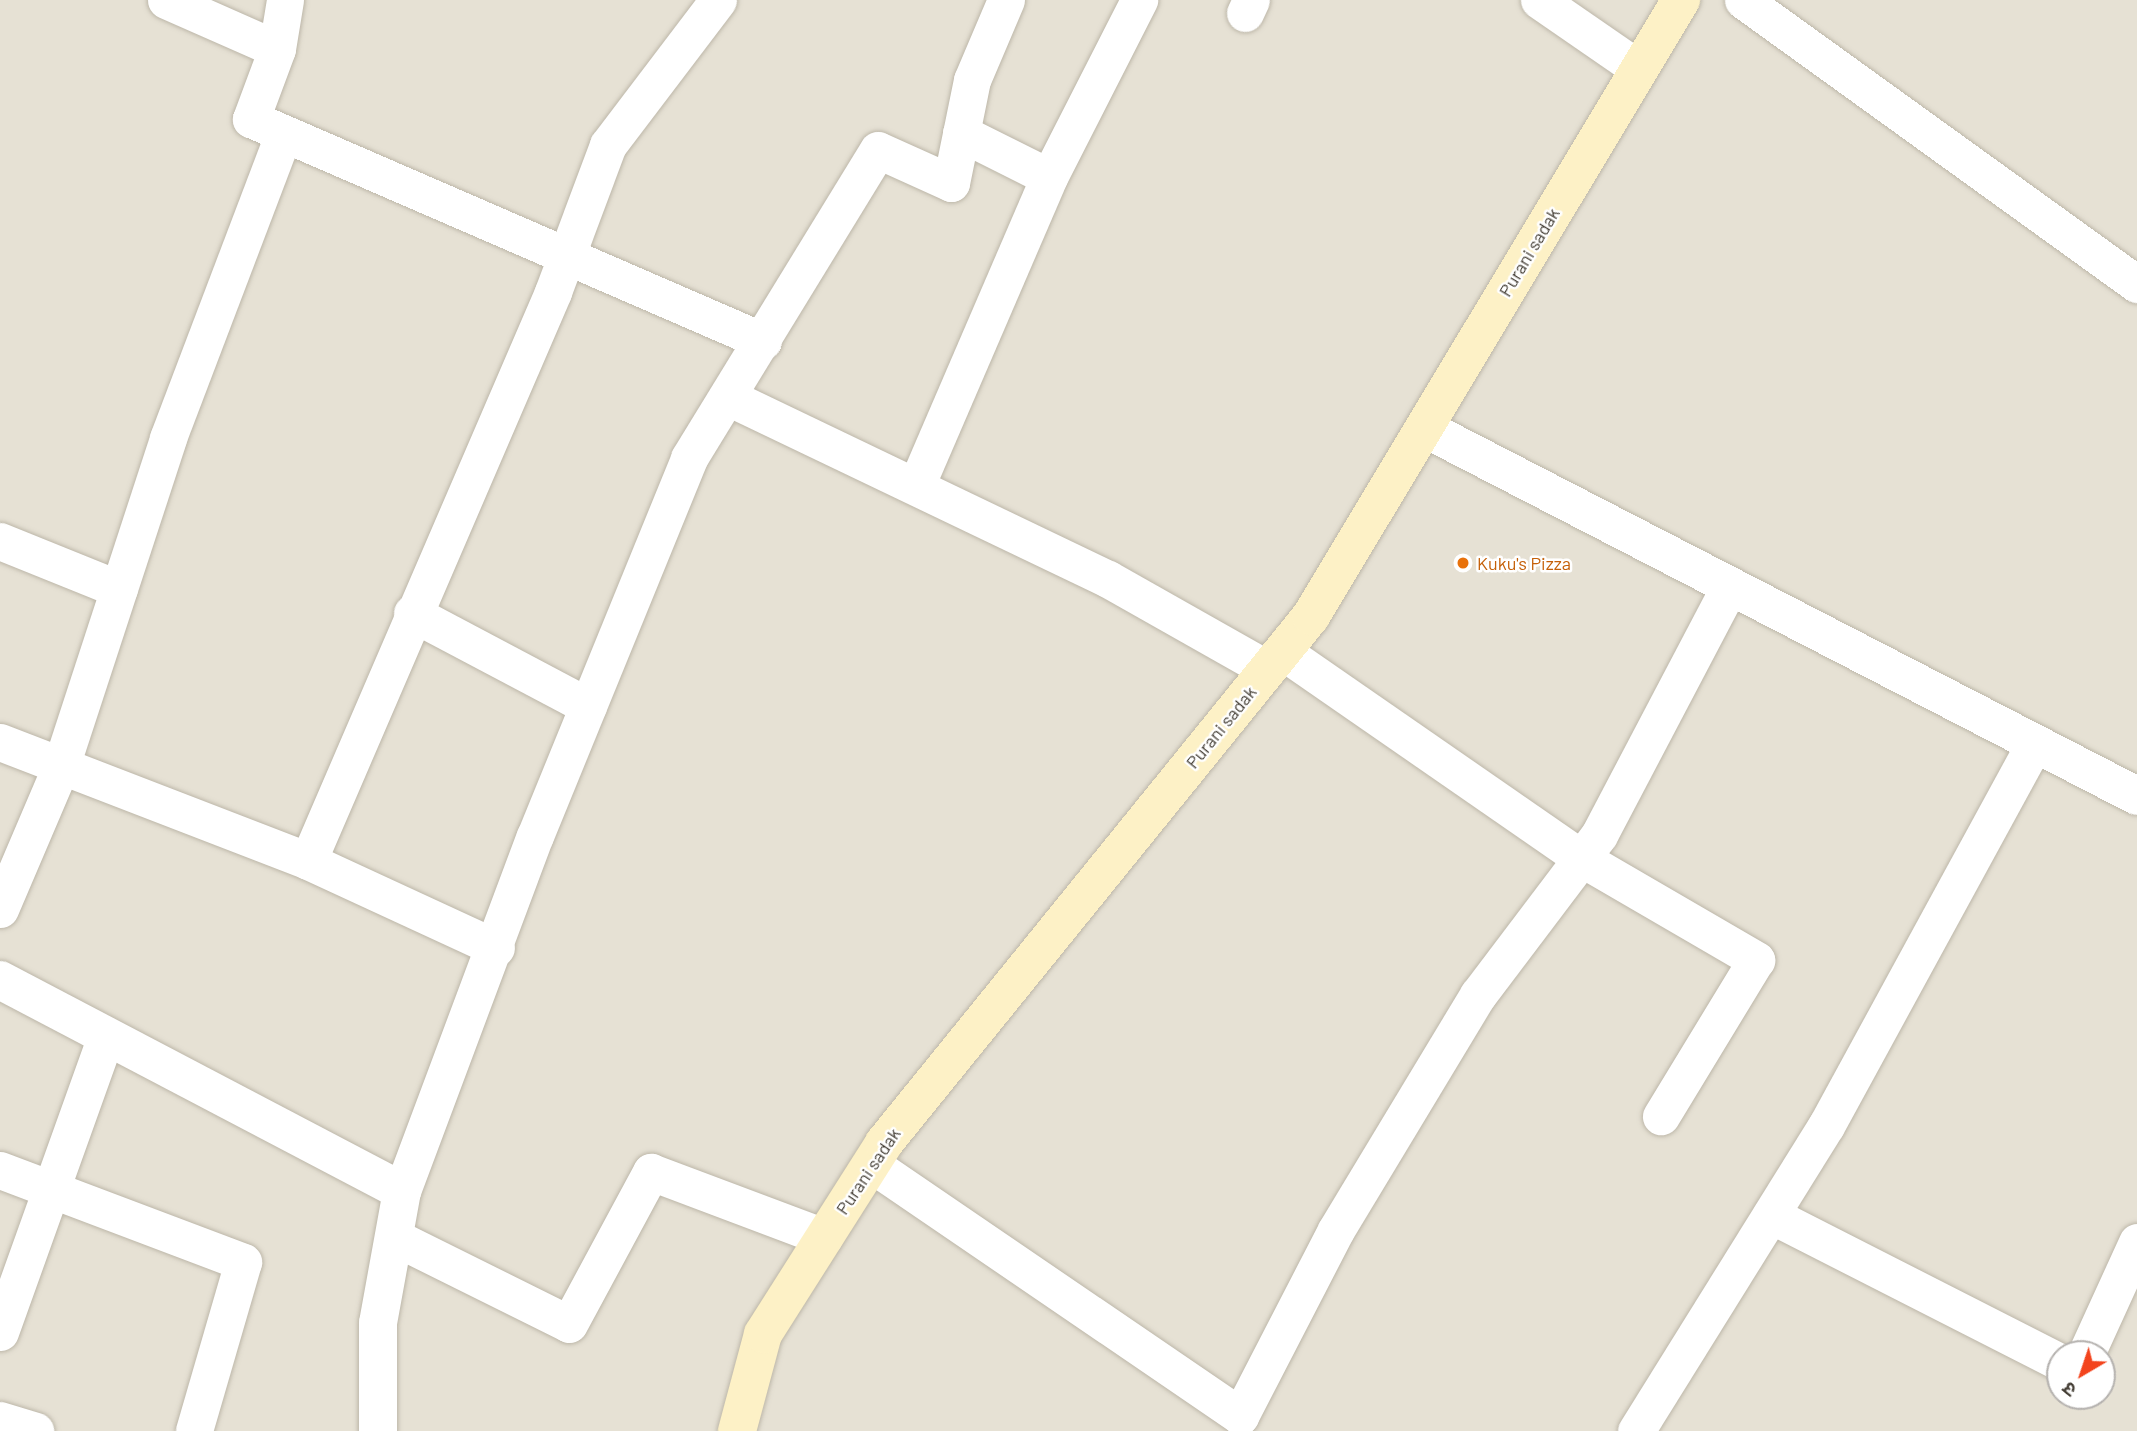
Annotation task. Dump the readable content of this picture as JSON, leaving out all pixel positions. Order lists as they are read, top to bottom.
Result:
{
  "streets": {
    "main road": ["Purani sadak"]
  },
  "places": ["Kuku's Pizza"],
  "north": "bottom left"
}
